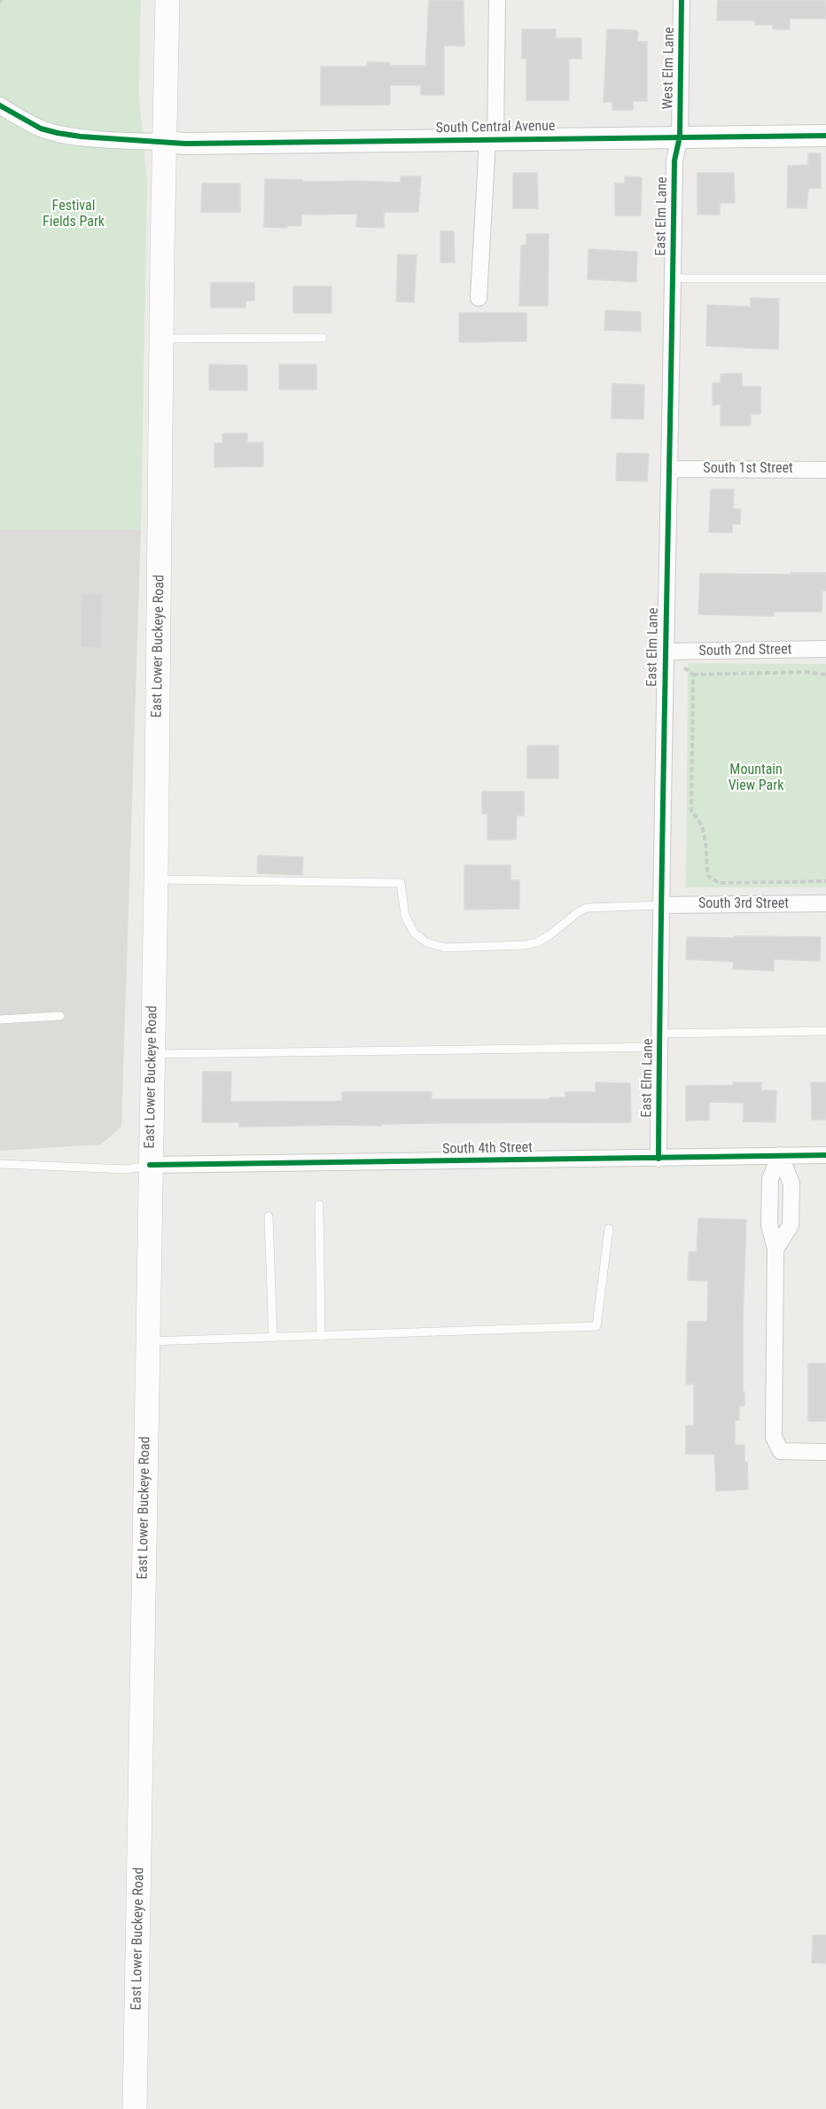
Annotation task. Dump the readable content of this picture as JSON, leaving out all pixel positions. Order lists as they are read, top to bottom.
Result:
{
  "streets": {
    "main road": ["East Lower Buckeye Road"],
    "street": [
      "West Elm Lane",
      "South Central Avenue",
      "East Elm Lane",
      "South 1st Street",
      "South 2nd Street",
      "South 3rd Street",
      "South 4th Street"
    ]
  },
  "crossings": [
    ["West Elm Lane", "South Central Avenue"],
    ["West Elm Lane", "East Elm Lane"],
    ["South Central Avenue", "East Elm Lane"],
    ["South Central Avenue", "East Lower Buckeye Road"],
    ["East Elm Lane", "South 1st Street"],
    ["East Elm Lane", "South 2nd Street"],
    ["East Elm Lane", "South 3rd Street"],
    ["East Elm Lane", "South 4th Street"],
    ["East Lower Buckeye Road", "South 4th Street"]
  ],
  "parks": ["Festival Fields Park", "Mountain View Park"]
}
